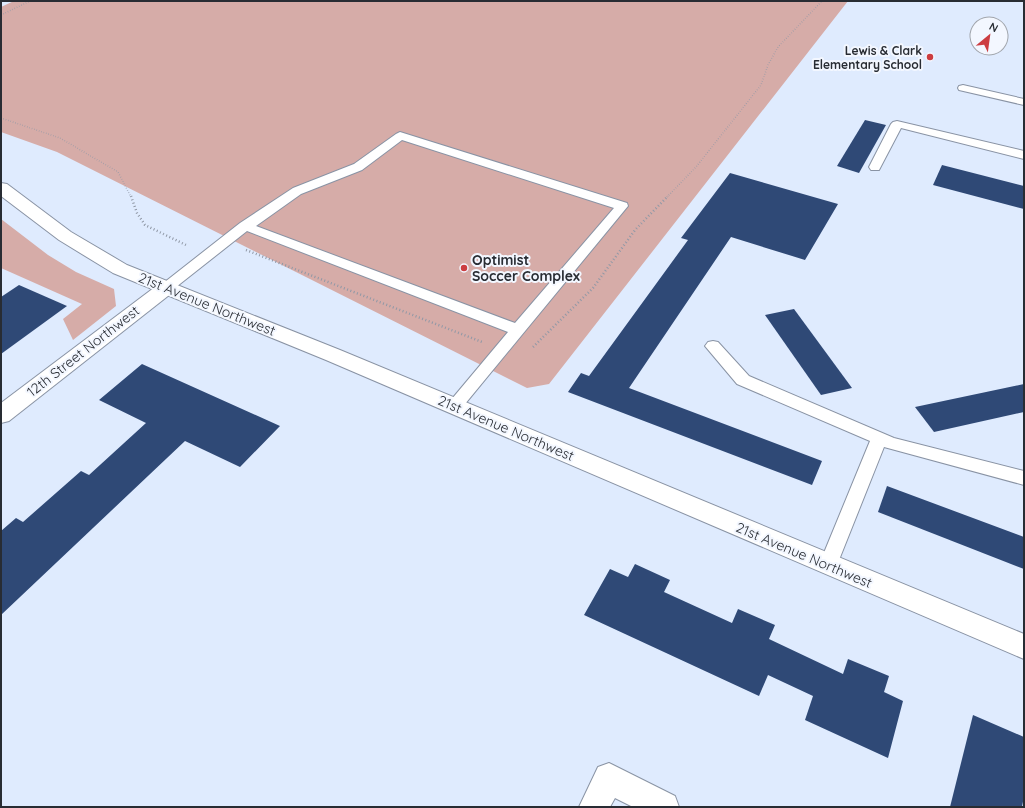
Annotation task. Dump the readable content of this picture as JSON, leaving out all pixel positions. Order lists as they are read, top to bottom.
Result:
{
  "streets": {
    "street": ["21st Avenue Northwest", "12th Street Northwest"]
  },
  "crossings": [
    ["21st Avenue Northwest", "12th Street Northwest"]
  ],
  "places": ["Lewis & Clark Elementary School", "Optimist Soccer Complex"],
  "north": "top right"
}
